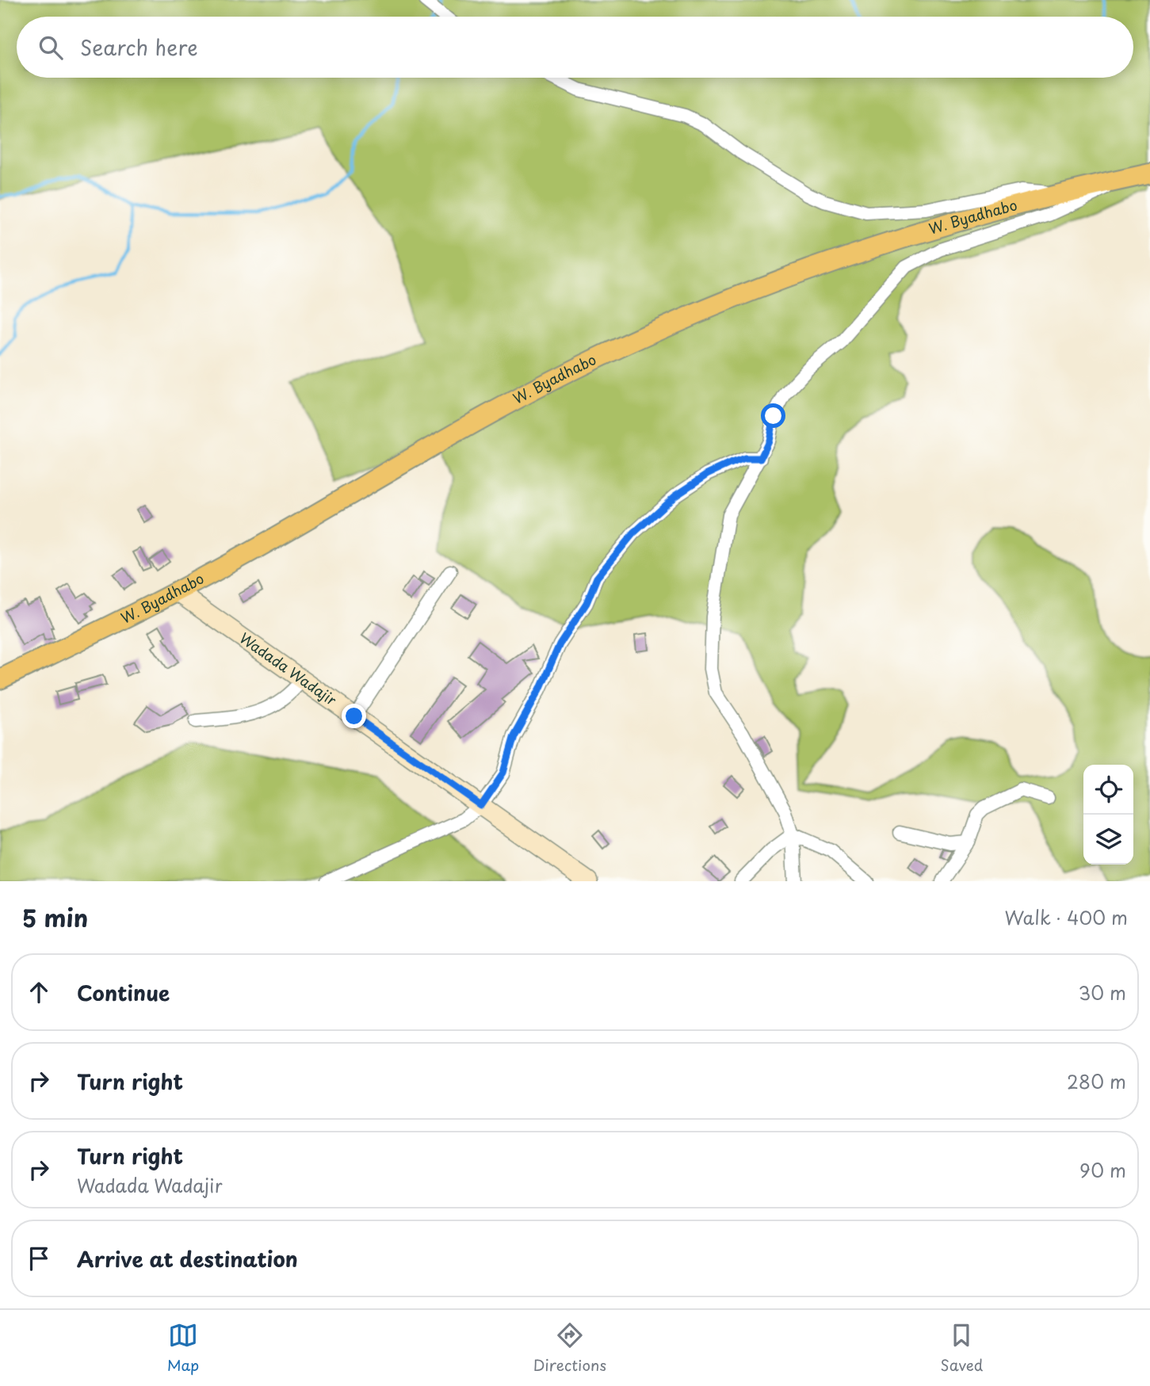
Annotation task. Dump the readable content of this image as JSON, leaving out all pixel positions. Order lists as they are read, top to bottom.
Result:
{
  "streets": {
    "main road": ["W. Byadhabo"],
    "street": ["Wadada Wadajir"]
  },
  "crossings": [
    ["W. Byadhabo", "Wadada Wadajir"]
  ],
  "page": {
    "search": "Search here",
    "heading": ["5 min", "Walk · 400 m"],
    "list": [
      ["Continue", "30 m"],
      ["Turn right", "280 m"],
      ["Turn right", "Wadada Wadajir", "90 m"],
      "Arrive at destination"
    ],
    "nav": ["Map", "Directions", "Saved"]
  }
}
